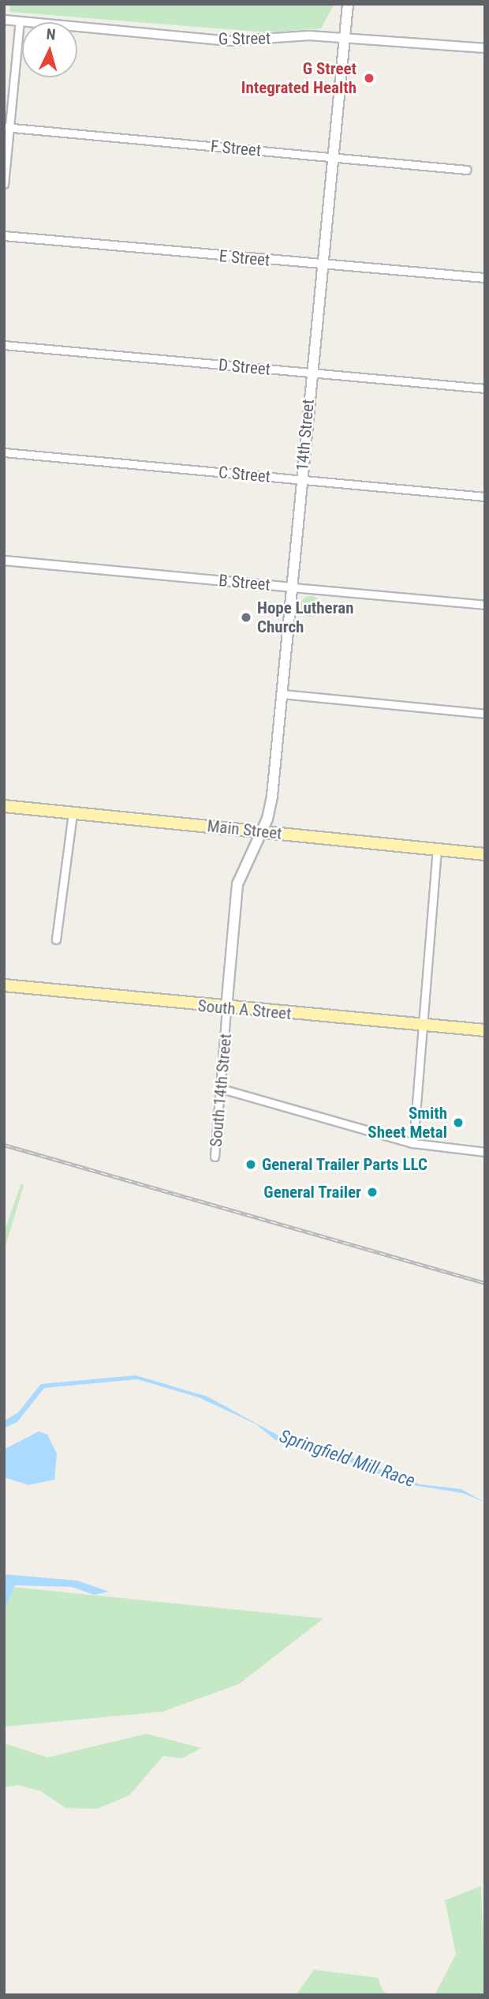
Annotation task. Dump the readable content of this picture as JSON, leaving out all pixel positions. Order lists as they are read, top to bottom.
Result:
{
  "streets": {
    "main road": [
      "14th Street",
      "Main Street",
      "South A Street",
      "South 14th Street"
    ],
    "street": [
      "G Street",
      "F Street",
      "E Street",
      "D Street",
      "C Street",
      "B Street"
    ]
  },
  "crossings": [
    ["G Street", "14th Street"],
    ["F Street", "14th Street"],
    ["E Street", "14th Street"],
    ["D Street", "14th Street"],
    ["14th Street", "C Street"],
    ["14th Street", "B Street"],
    ["14th Street", "Main Street"],
    ["14th Street", "South 14th Street"],
    ["Main Street", "South 14th Street"],
    ["South A Street", "South 14th Street"]
  ],
  "water": ["Springfield Mill Race"],
  "places": [
    "G Street Integrated Health",
    "Hope Lutheran Church",
    "Smith Sheet Metal",
    "General Trailer Parts LLC",
    "General Trailer"
  ],
  "north": "top"
}
